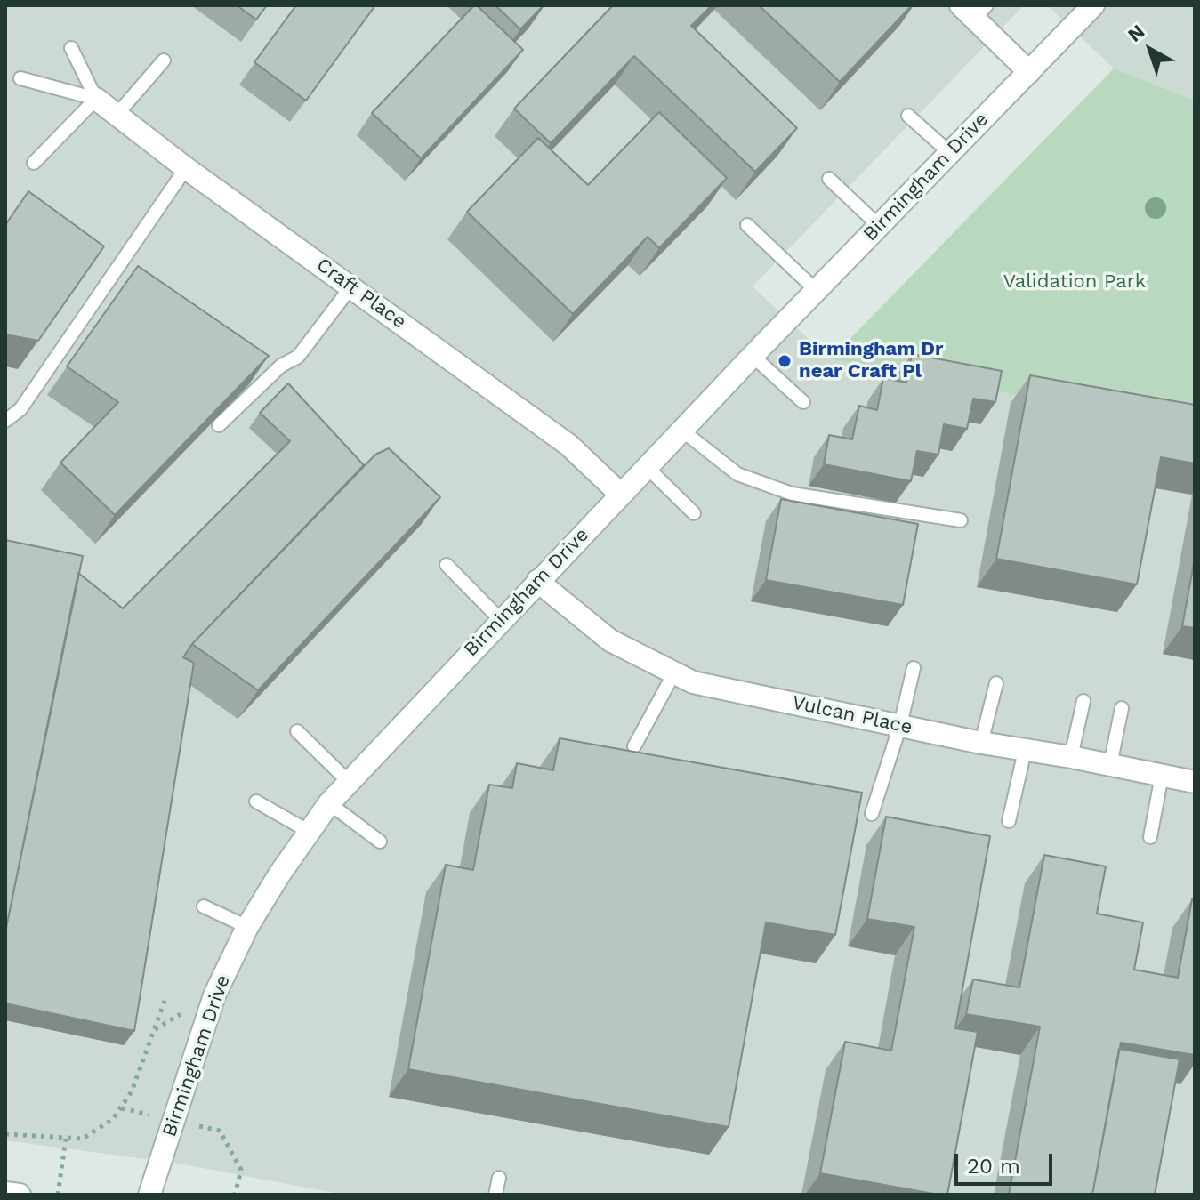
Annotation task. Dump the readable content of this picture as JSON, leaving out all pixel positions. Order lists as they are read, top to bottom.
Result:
{
  "streets": {
    "main road": ["Birmingham Drive", "Craft Place", "Vulcan Place"]
  },
  "crossings": [
    ["Birmingham Drive", "Craft Place"],
    ["Birmingham Drive", "Vulcan Place"]
  ],
  "parks": ["Validation Park"],
  "places": ["Birmingham Dr near Craft Pl"],
  "scale_bar": "20 m",
  "north": "top left"
}
